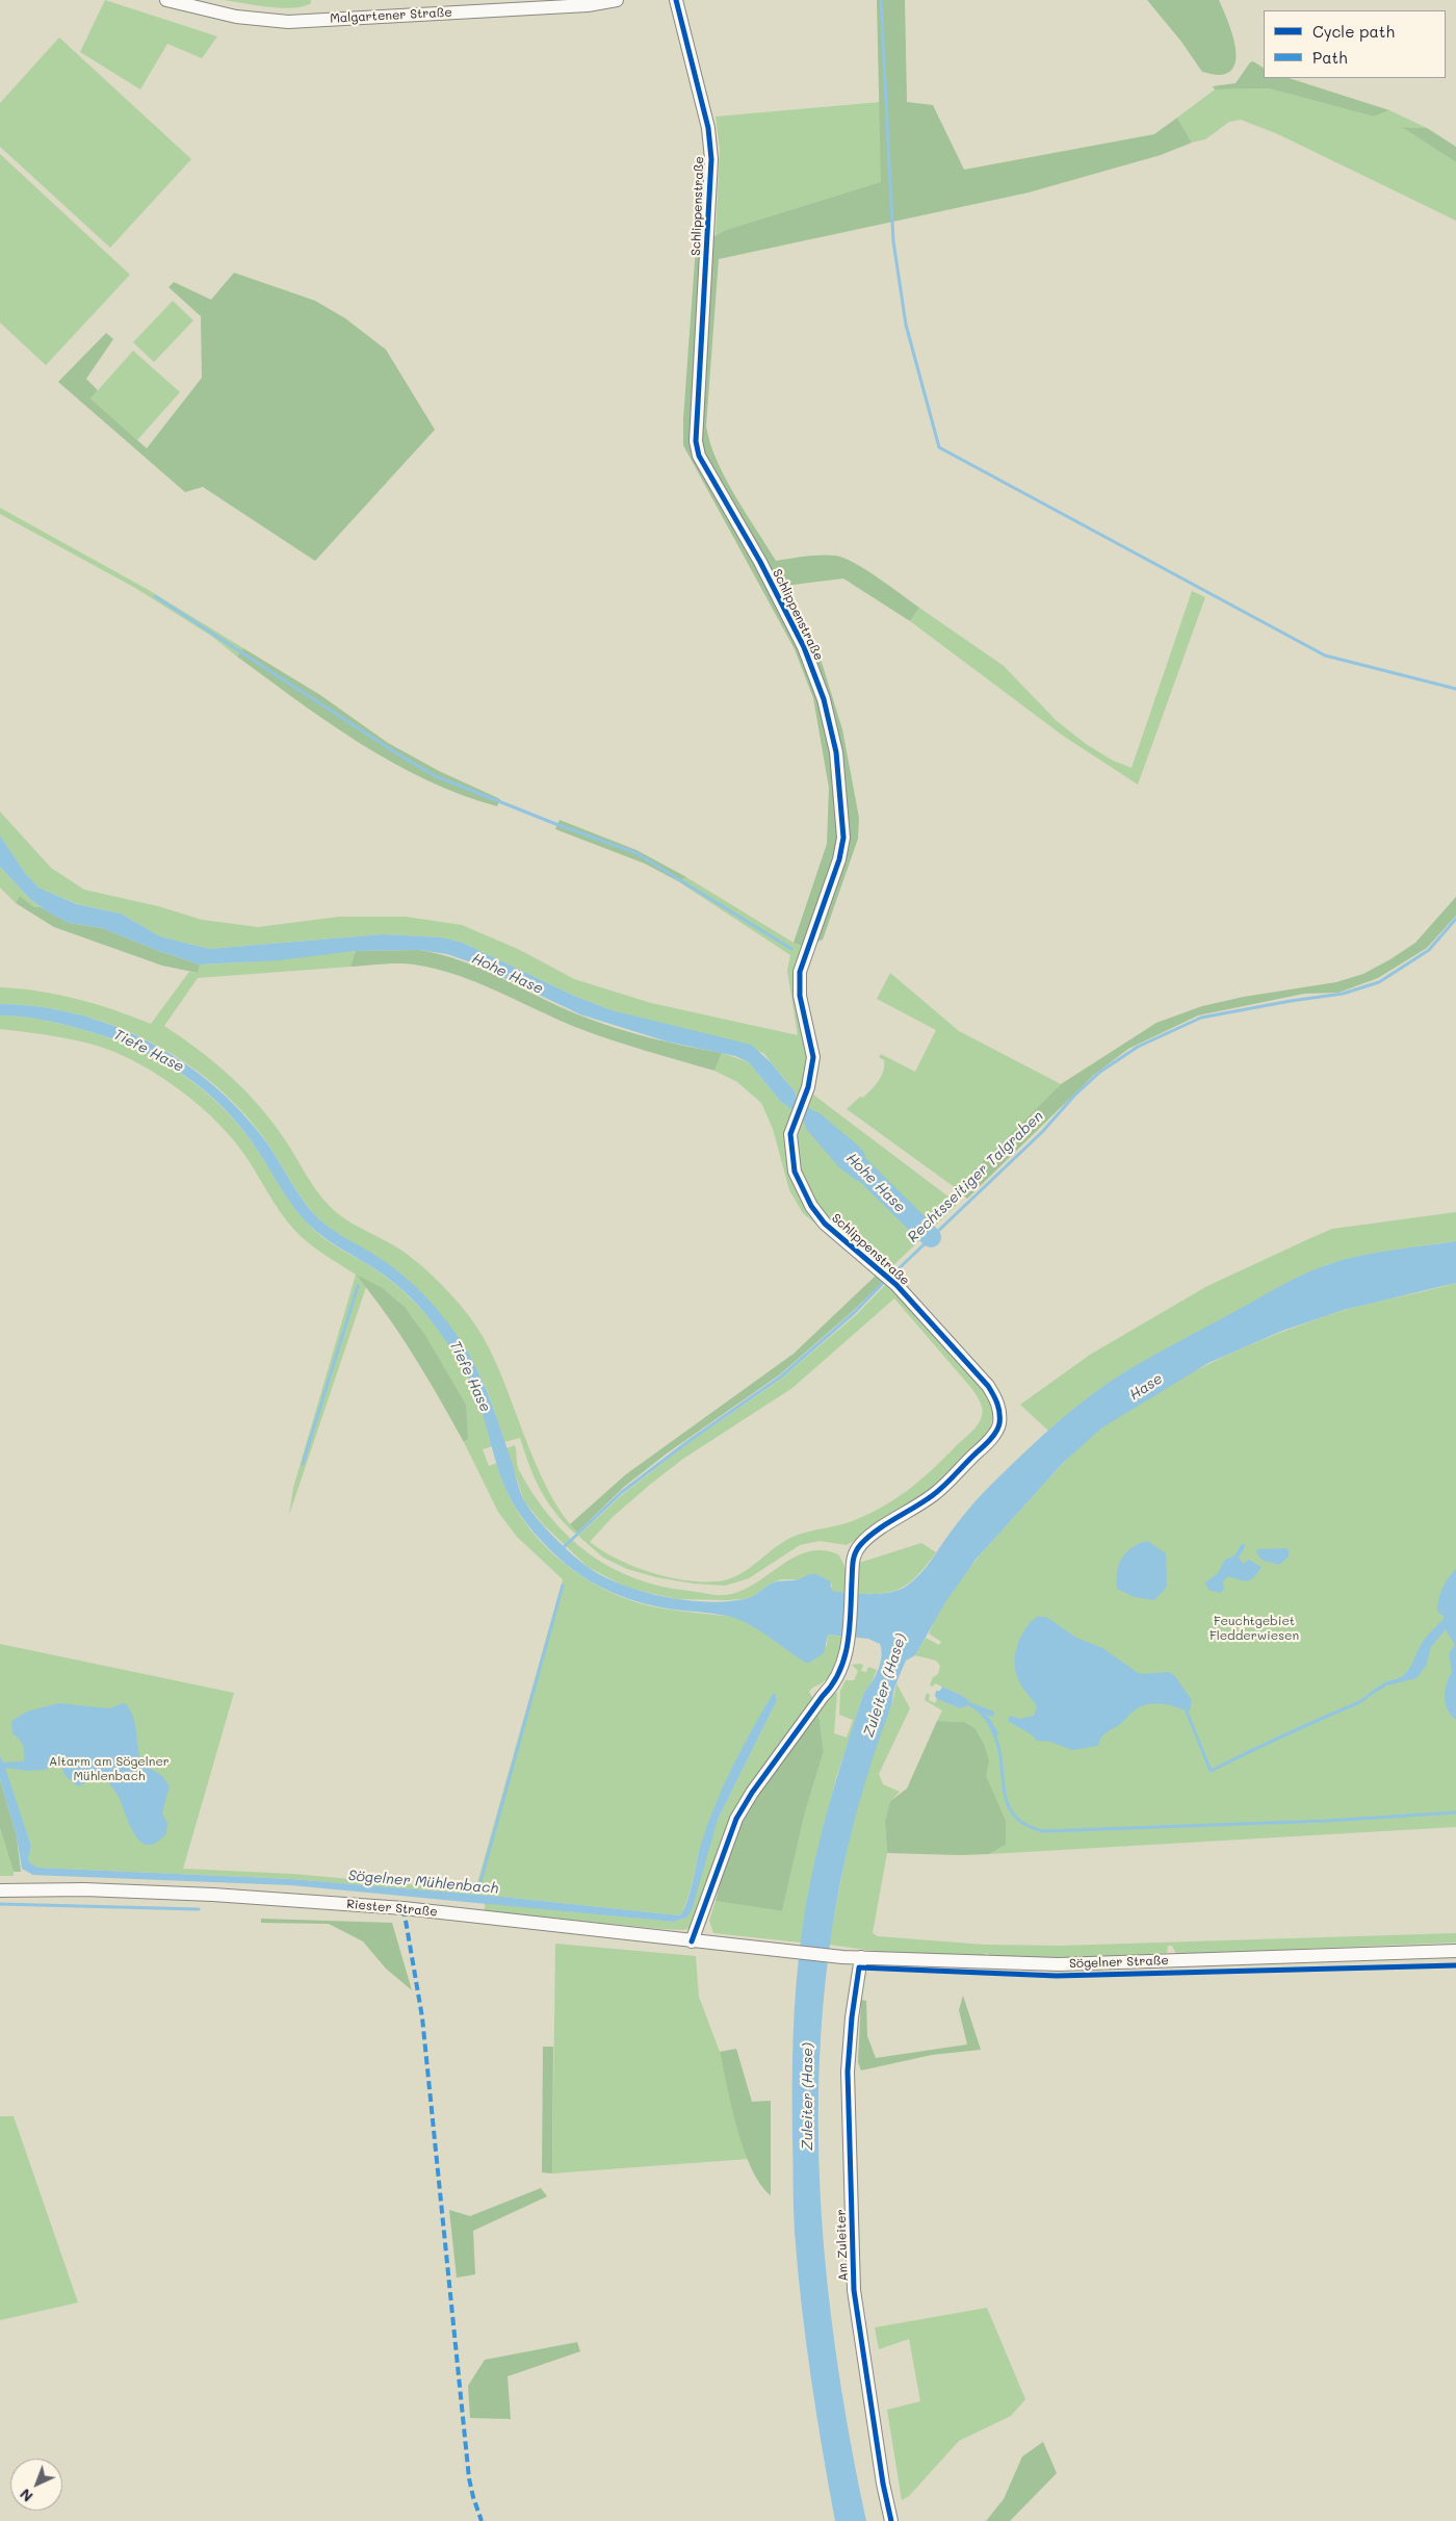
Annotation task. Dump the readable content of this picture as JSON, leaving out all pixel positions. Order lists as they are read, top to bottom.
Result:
{
  "streets": {
    "street": [
      "Malgartener Straße",
      "Schlippenstraße",
      "Riester Straße",
      "Sögelner Straße",
      "Am Zuleiter"
    ]
  },
  "crossings": [
    ["Schlippenstraße", "Riester Straße"],
    ["Riester Straße", "Sögelner Straße"],
    ["Sögelner Straße", "Am Zuleiter"]
  ],
  "water": [
    "Hohe Hase",
    "Tiefe Hase",
    "Rechtsseitiger Talgraben",
    "Hase",
    "Zuleiter (Hase)",
    "Sögelner Mühlenbach"
  ],
  "parks": ["Feuchtgebiet Fledderwiesen", "Altarm am Sögelner Mühlenbach"],
  "legend": ["Cycle path", "Path"],
  "north": "bottom left"
}
